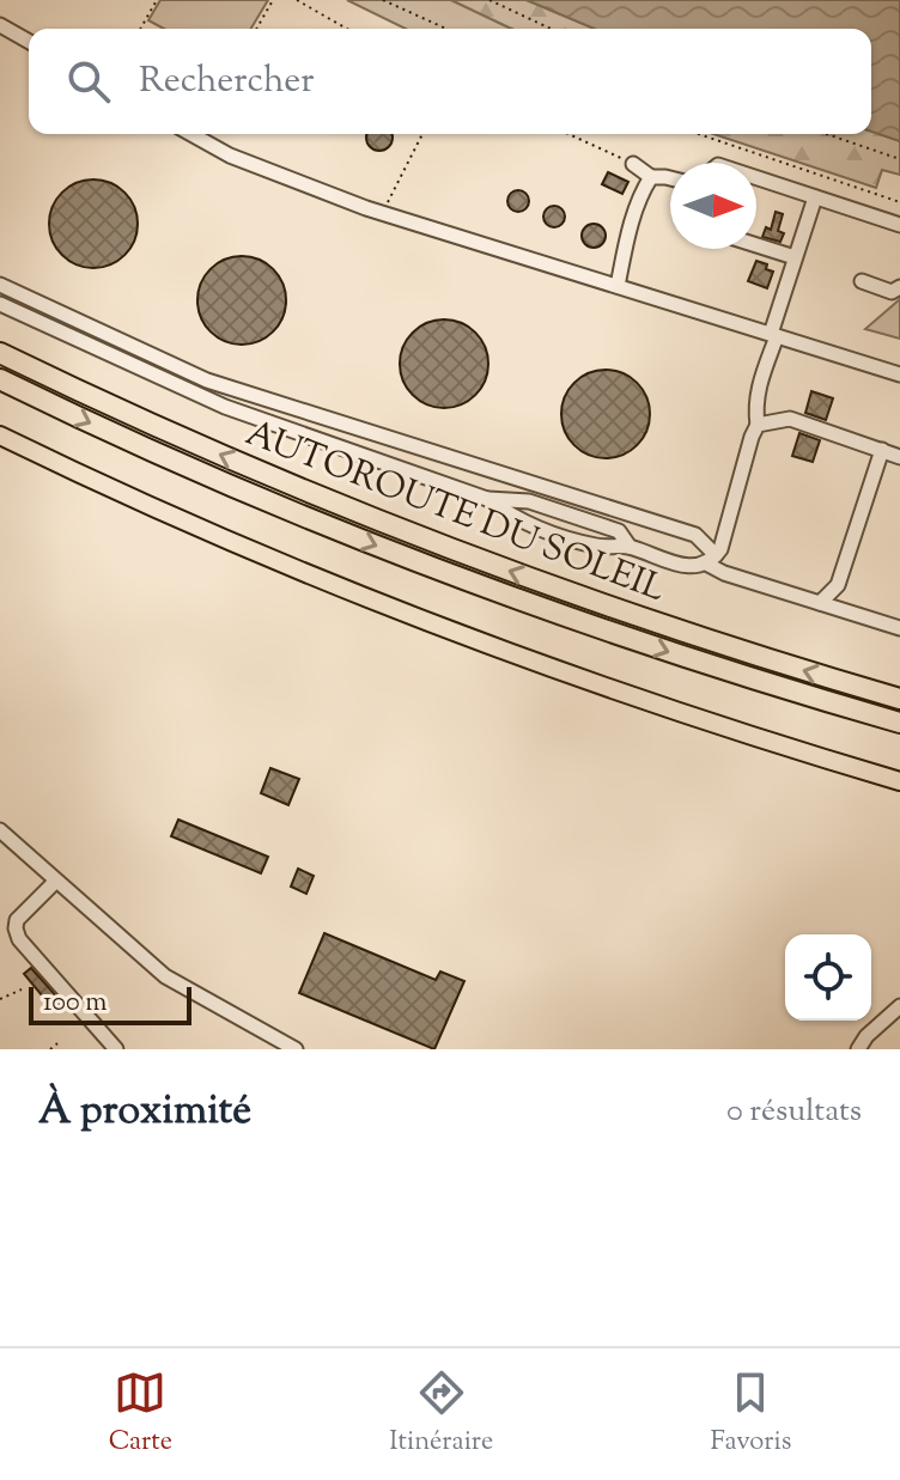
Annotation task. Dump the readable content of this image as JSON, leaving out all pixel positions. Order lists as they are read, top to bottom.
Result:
{
  "streets": {
    "highway": ["AUTOROUTE DU SOLEIL"]
  },
  "scale_bar": "100 m",
  "north": "right",
  "page": {
    "search": "Rechercher",
    "scale": "100 m",
    "heading": ["À proximité", "0 résultats"],
    "nav": ["Carte", "Itinéraire", "Favoris"]
  }
}
